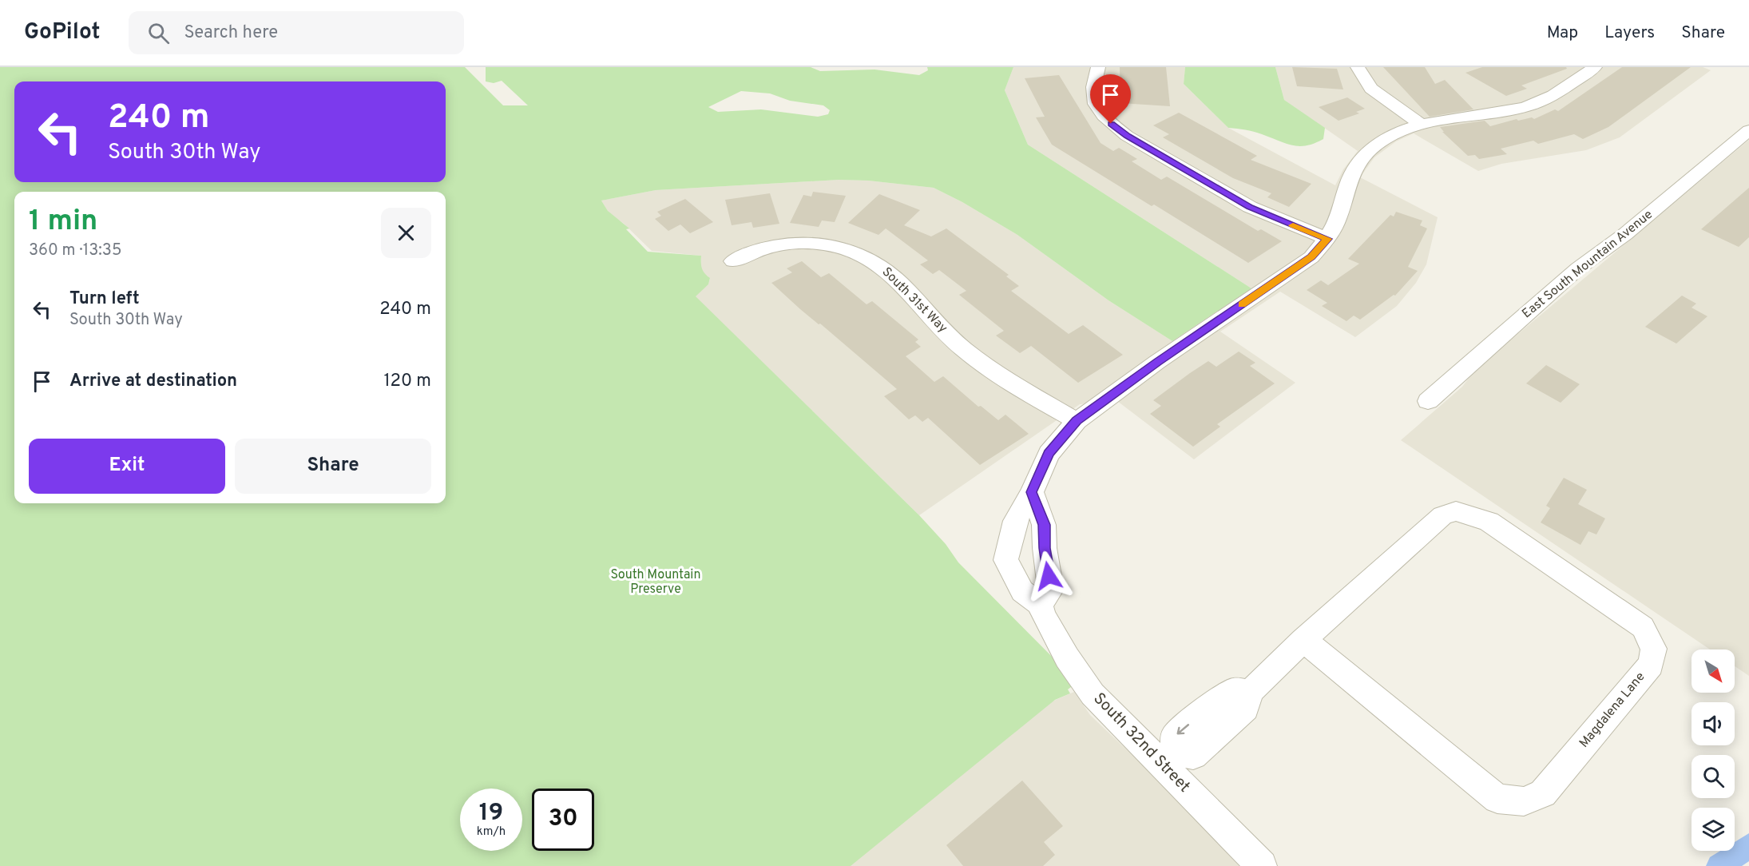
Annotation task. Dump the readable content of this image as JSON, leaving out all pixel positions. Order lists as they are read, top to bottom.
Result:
{
  "streets": {
    "street": [
      "East South Mountain Avenue",
      "South 31st Way",
      "Magdalena Lane",
      "South 32nd Street"
    ]
  },
  "crossings": [
    ["Magdalena Lane", "South 32nd Street"]
  ],
  "parks": ["South Mountain Preserve"],
  "north": "bottom right",
  "page": {
    "header": "GoPilot",
    "search": "Search here",
    "nav": ["Map", "Layers", "Share"],
    "turn": ["240 m", "South 30th Way"],
    "heading": ["1 min", "360 m · 13:35"],
    "list": [
      {
        "name": "Turn left",
        "note": "South 30th Way",
        "value": "240 m"
      },
      {
        "name": "Arrive at destination",
        "value": "120 m"
      }
    ],
    "buttons": ["Exit", "Share"],
    "speed": "19 km/h",
    "limit": "30"
  }
}
